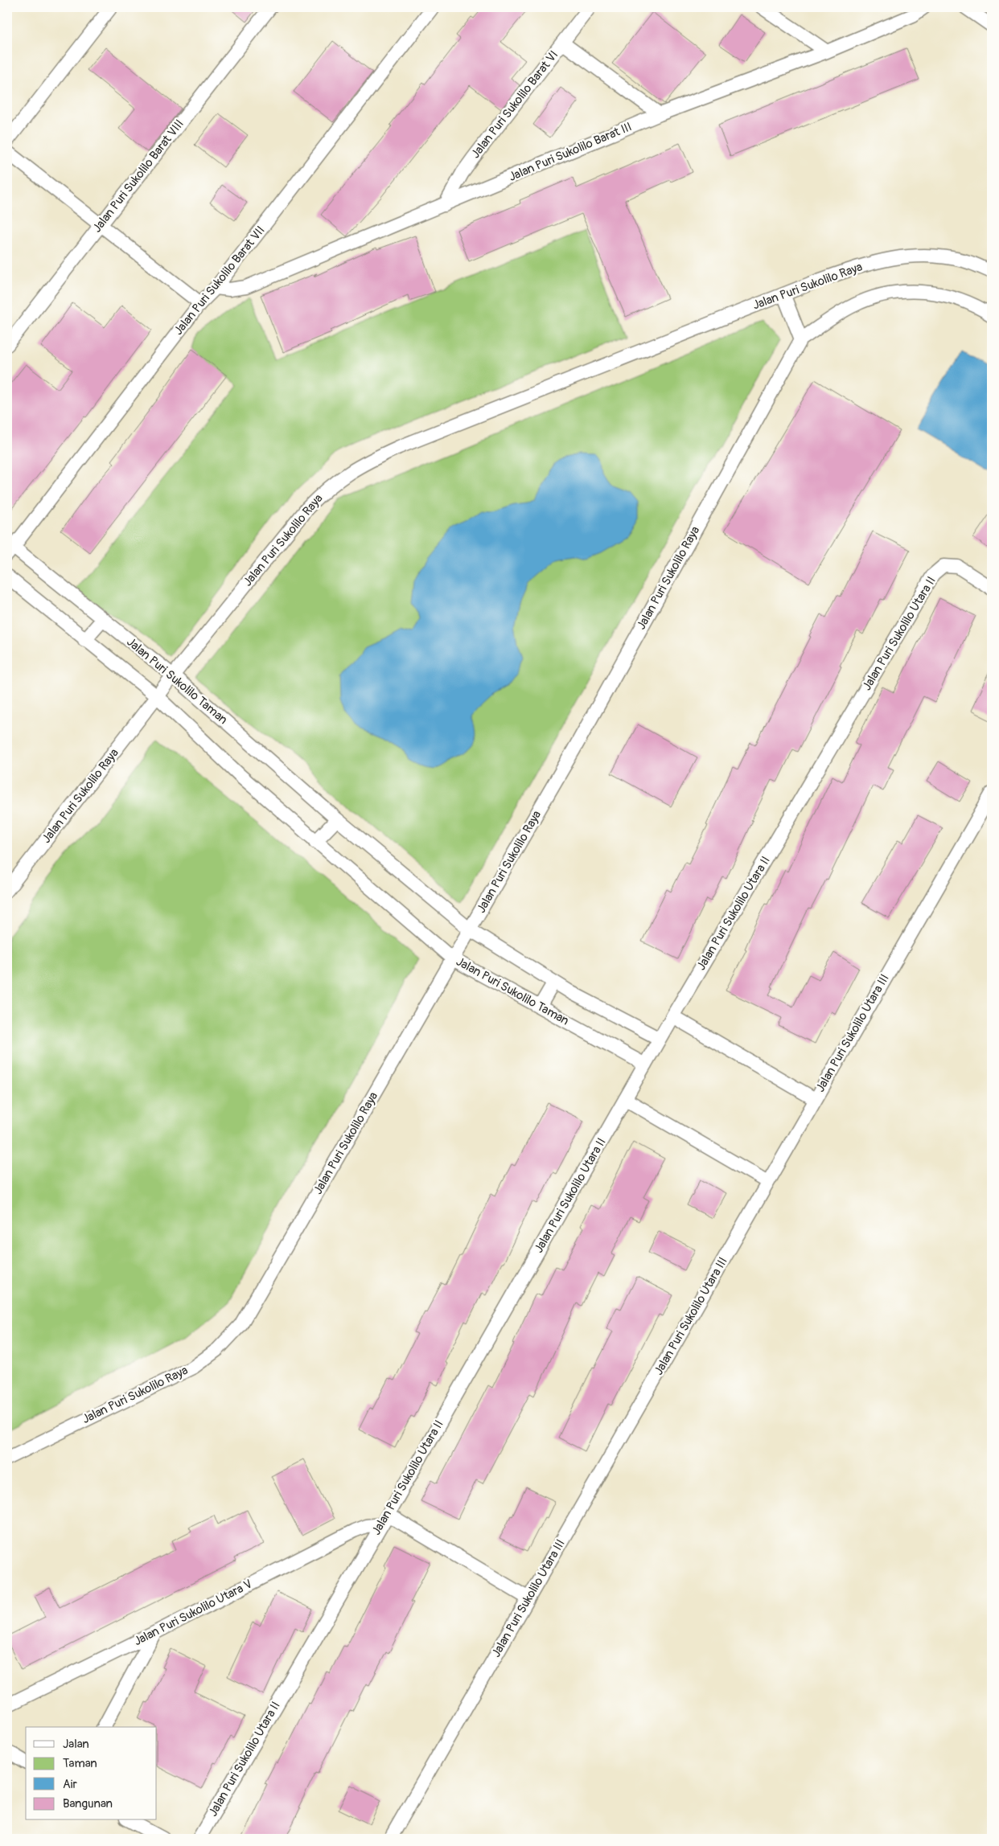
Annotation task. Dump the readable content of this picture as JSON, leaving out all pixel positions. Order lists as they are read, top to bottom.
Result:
{
  "streets": {
    "street": [
      "Jalan Puri Sukolilo Barat VI",
      "Jalan Puri Sukolilo Barat III",
      "Jalan Puri Sukolilo Barat VIII",
      "Jalan Puri Sukolilo Barat VII",
      "Jalan Puri Sukolilo Raya",
      "Jalan Puri Sukolilo Utara II",
      "Jalan Puri Sukolilo Taman",
      "Jalan Puri Sukolilo Utara III",
      "Jalan Puri Sukolilo Utara V"
    ]
  },
  "crossings": [
    ["Jalan Puri Sukolilo Barat VI", "Jalan Puri Sukolilo Barat III"],
    ["Jalan Puri Sukolilo Barat III", "Jalan Puri Sukolilo Barat VII"],
    ["Jalan Puri Sukolilo Barat VII", "Jalan Puri Sukolilo Taman"],
    ["Jalan Puri Sukolilo Raya", "Jalan Puri Sukolilo Taman"],
    ["Jalan Puri Sukolilo Utara II", "Jalan Puri Sukolilo Taman"],
    ["Jalan Puri Sukolilo Utara II", "Jalan Puri Sukolilo Utara V"]
  ],
  "legend": [
    "Jalan",
    "Taman",
    "Air",
    "Bangunan"
  ]
}
